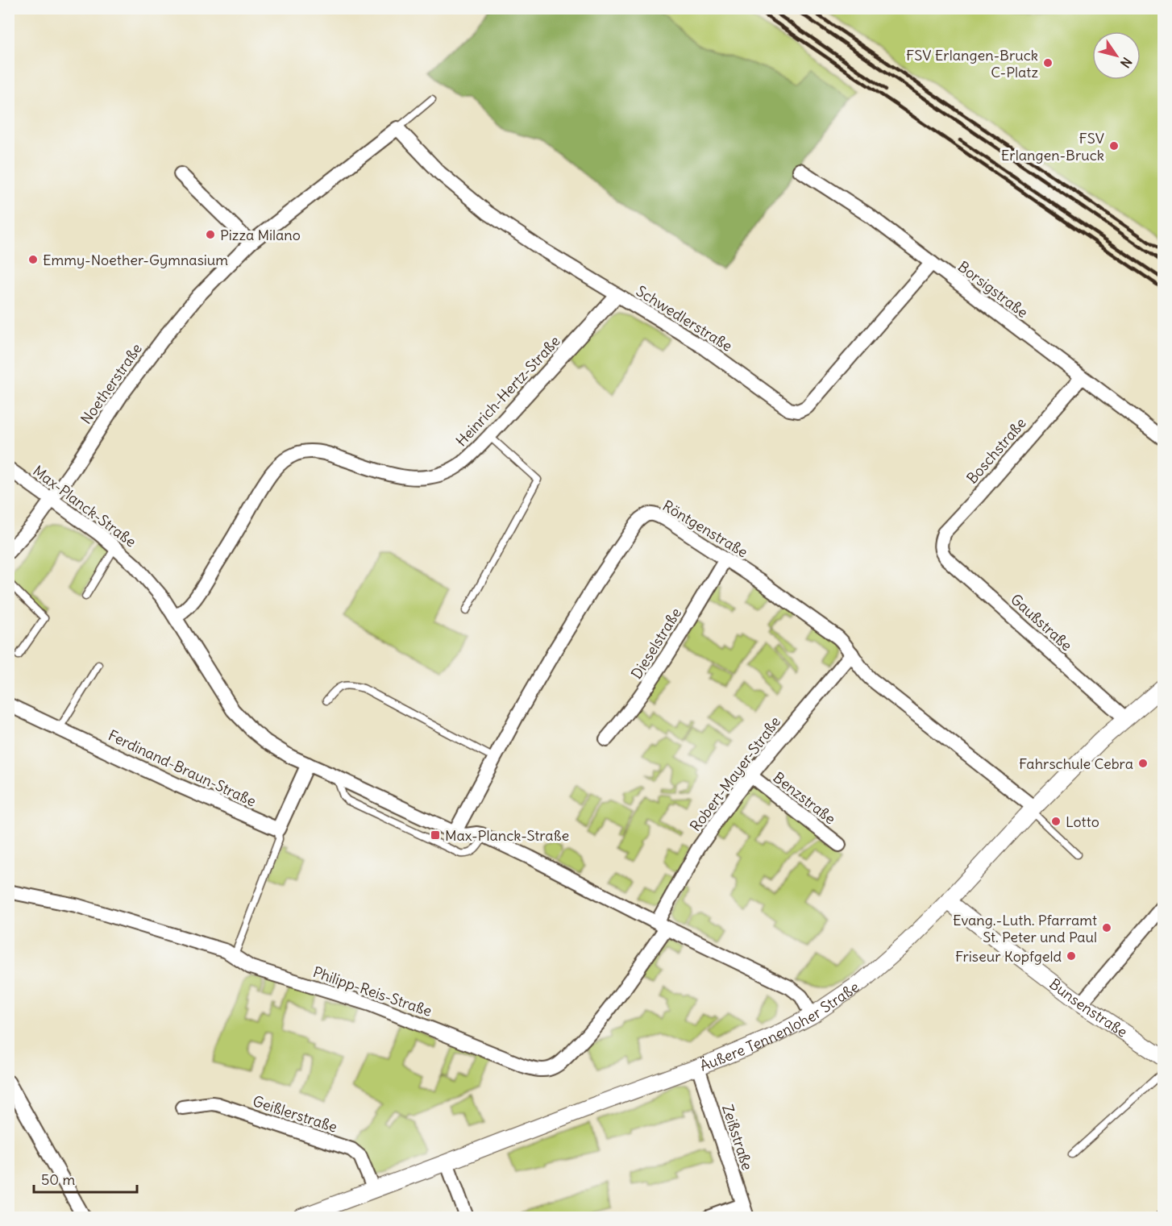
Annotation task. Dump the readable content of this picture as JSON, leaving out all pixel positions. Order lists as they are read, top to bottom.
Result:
{
  "streets": {
    "street": [
      "Borsigstraße",
      "Schwedlerstraße",
      "Noetherstraße",
      "Heinrich-Hertz-Straße",
      "Boschstraße",
      "Max-Planck-Straße",
      "Röntgenstraße",
      "Gaußstraße",
      "Dieselstraße",
      "Ferdinand-Braun-Straße",
      "Robert-Mayer-Straße",
      "Benzstraße",
      "Philipp-Reis-Straße",
      "Bunsenstraße",
      "Äußere Tennenloher Straße",
      "Geißlerstraße",
      "Zeißstraße"
    ]
  },
  "crossings": [
    ["Borsigstraße", "Schwedlerstraße"],
    ["Borsigstraße", "Boschstraße"],
    ["Schwedlerstraße", "Noetherstraße"],
    ["Schwedlerstraße", "Heinrich-Hertz-Straße"],
    ["Noetherstraße", "Max-Planck-Straße"],
    ["Heinrich-Hertz-Straße", "Max-Planck-Straße"],
    ["Boschstraße", "Gaußstraße"],
    ["Max-Planck-Straße", "Röntgenstraße"],
    ["Max-Planck-Straße", "Robert-Mayer-Straße"],
    ["Max-Planck-Straße", "Philipp-Reis-Straße"],
    ["Max-Planck-Straße", "Äußere Tennenloher Straße"],
    ["Röntgenstraße", "Dieselstraße"],
    ["Röntgenstraße", "Robert-Mayer-Straße"],
    ["Röntgenstraße", "Äußere Tennenloher Straße"],
    ["Gaußstraße", "Äußere Tennenloher Straße"],
    ["Robert-Mayer-Straße", "Benzstraße"],
    ["Robert-Mayer-Straße", "Philipp-Reis-Straße"],
    ["Bunsenstraße", "Äußere Tennenloher Straße"],
    ["Äußere Tennenloher Straße", "Geißlerstraße"],
    ["Äußere Tennenloher Straße", "Zeißstraße"]
  ],
  "places": {
    "other": [
      "FSV Erlangen-Bruck C-Platz",
      "FSV Erlangen-Bruck",
      "Pizza Milano",
      "Emmy-Noether-Gymnasium",
      "Fahrschule Cebra",
      "Lotto",
      "Evang.-Luth. Pfarramt St. Peter und Paul",
      "Friseur Kopfgeld"
    ],
    "transit": ["Max-Planck-Straße"]
  },
  "scale_bar": "50 m",
  "north": "bottom right"
}
